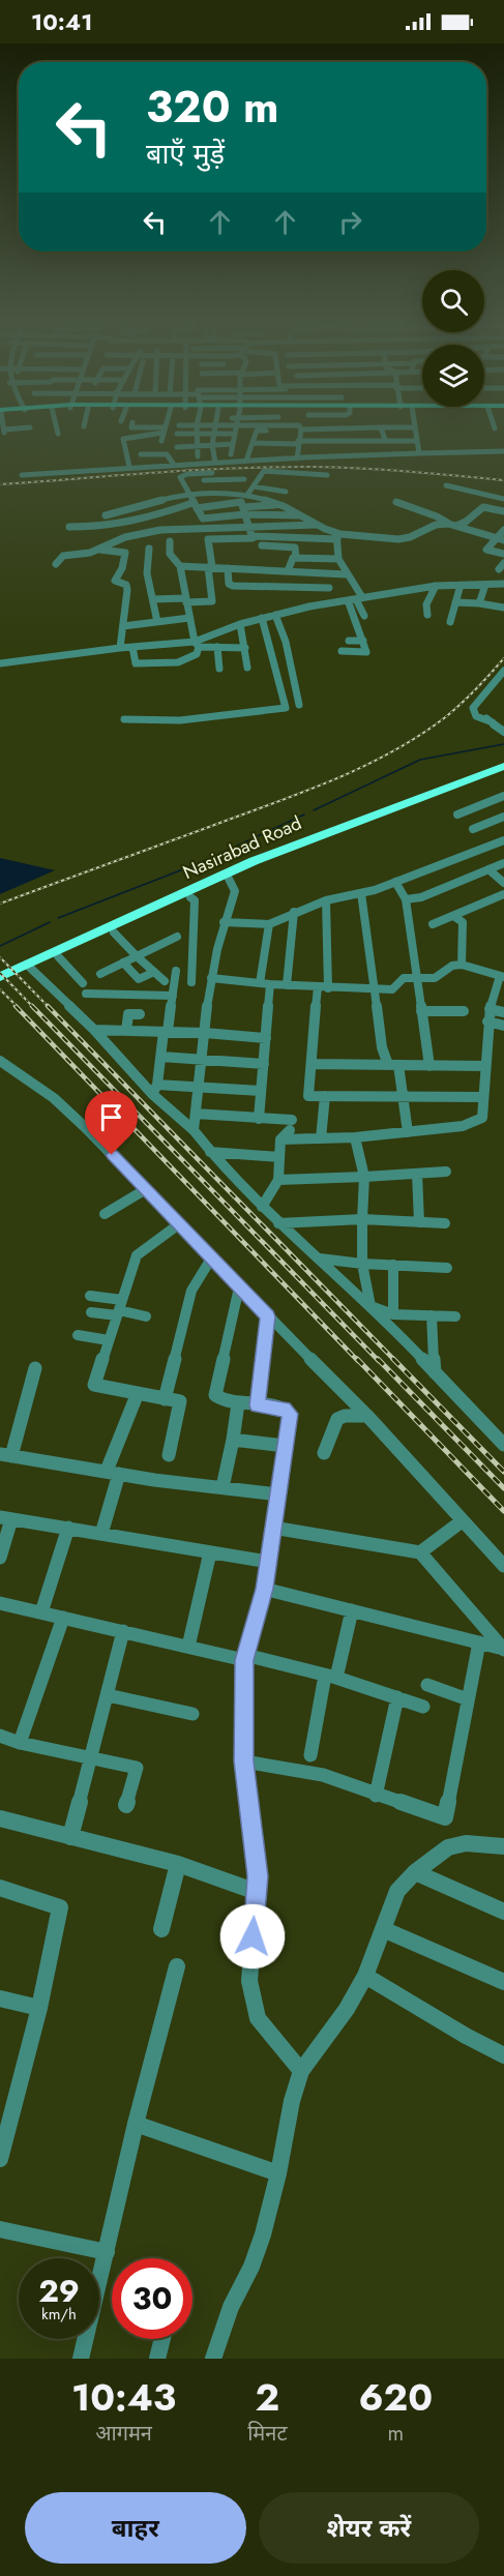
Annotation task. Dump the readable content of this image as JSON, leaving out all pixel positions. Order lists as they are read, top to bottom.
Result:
{
  "streets": {
    "highway": ["Nasirabad Road"]
  },
  "page": {
    "status": "10:41",
    "turn": ["320 m", "बाएँ मुड़ें"],
    "speed": "29 km/h",
    "limit": "30",
    "eta": [
      "10:43",
      "आगमन",
      "2",
      "मिनट",
      "620",
      "m"
    ],
    "buttons": ["बाहर", "शेयर करें"]
  }
}
